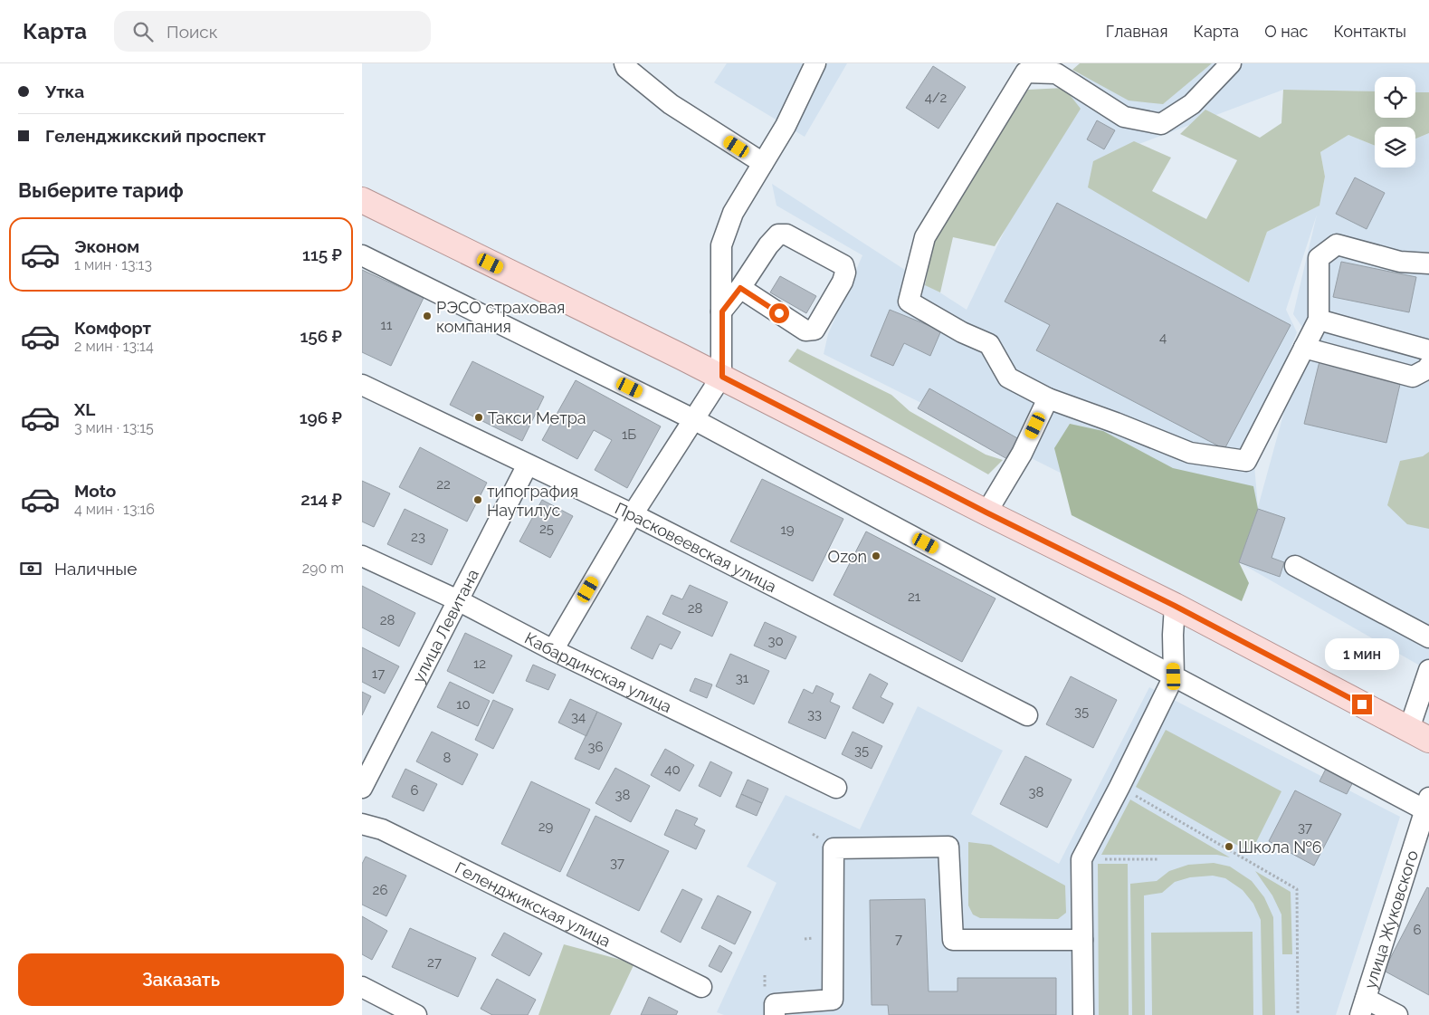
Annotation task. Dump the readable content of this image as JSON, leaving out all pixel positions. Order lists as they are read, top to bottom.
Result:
{
  "streets": {
    "street": [
      "Прасковеевская улица",
      "улица Левитана",
      "Кабардинская улица",
      "Геленджикская улица",
      "улица Жуковского"
    ]
  },
  "crossings": [
    ["Прасковеевская улица", "улица Левитана"],
    ["улица Левитана", "Кабардинская улица"]
  ],
  "places": [
    "РЭСО страховая компания",
    "Такси Метра",
    "типография Наутилус",
    "Ozon",
    "Школа №6"
  ],
  "house_numbers": [
    "4/2",
    "11",
    "4",
    "1Б",
    "22",
    "25",
    "19",
    "23",
    "21",
    "28",
    "28",
    "30",
    "12",
    "17",
    "31",
    "10",
    "35",
    "33",
    "34",
    "36",
    "35",
    "8",
    "40",
    "6",
    "38",
    "38",
    "29",
    "37",
    "37",
    "26",
    "6",
    "7",
    "27"
  ],
  "page": {
    "header": "Карта",
    "search": "Поиск",
    "nav": [
      "Главная",
      "Карта",
      "О нас",
      "Контакты"
    ],
    "banner": ["Утка", "Геленджикский проспект"],
    "heading": "Выберите тариф",
    "list": [
      {
        "name": "Эконом",
        "note": "1 мин · 13:13",
        "value": "115 ₽"
      },
      {
        "name": "Комфорт",
        "note": "2 мин · 13:14",
        "value": "156 ₽"
      },
      {
        "name": "XL",
        "note": "3 мин · 13:15",
        "value": "196 ₽"
      },
      {
        "name": "Moto",
        "note": "4 мин · 13:16",
        "value": "214 ₽"
      }
    ],
    "pay": ["Наличные", "290 m"],
    "bubble": "1 мин",
    "buttons": "Заказать"
  }
}
